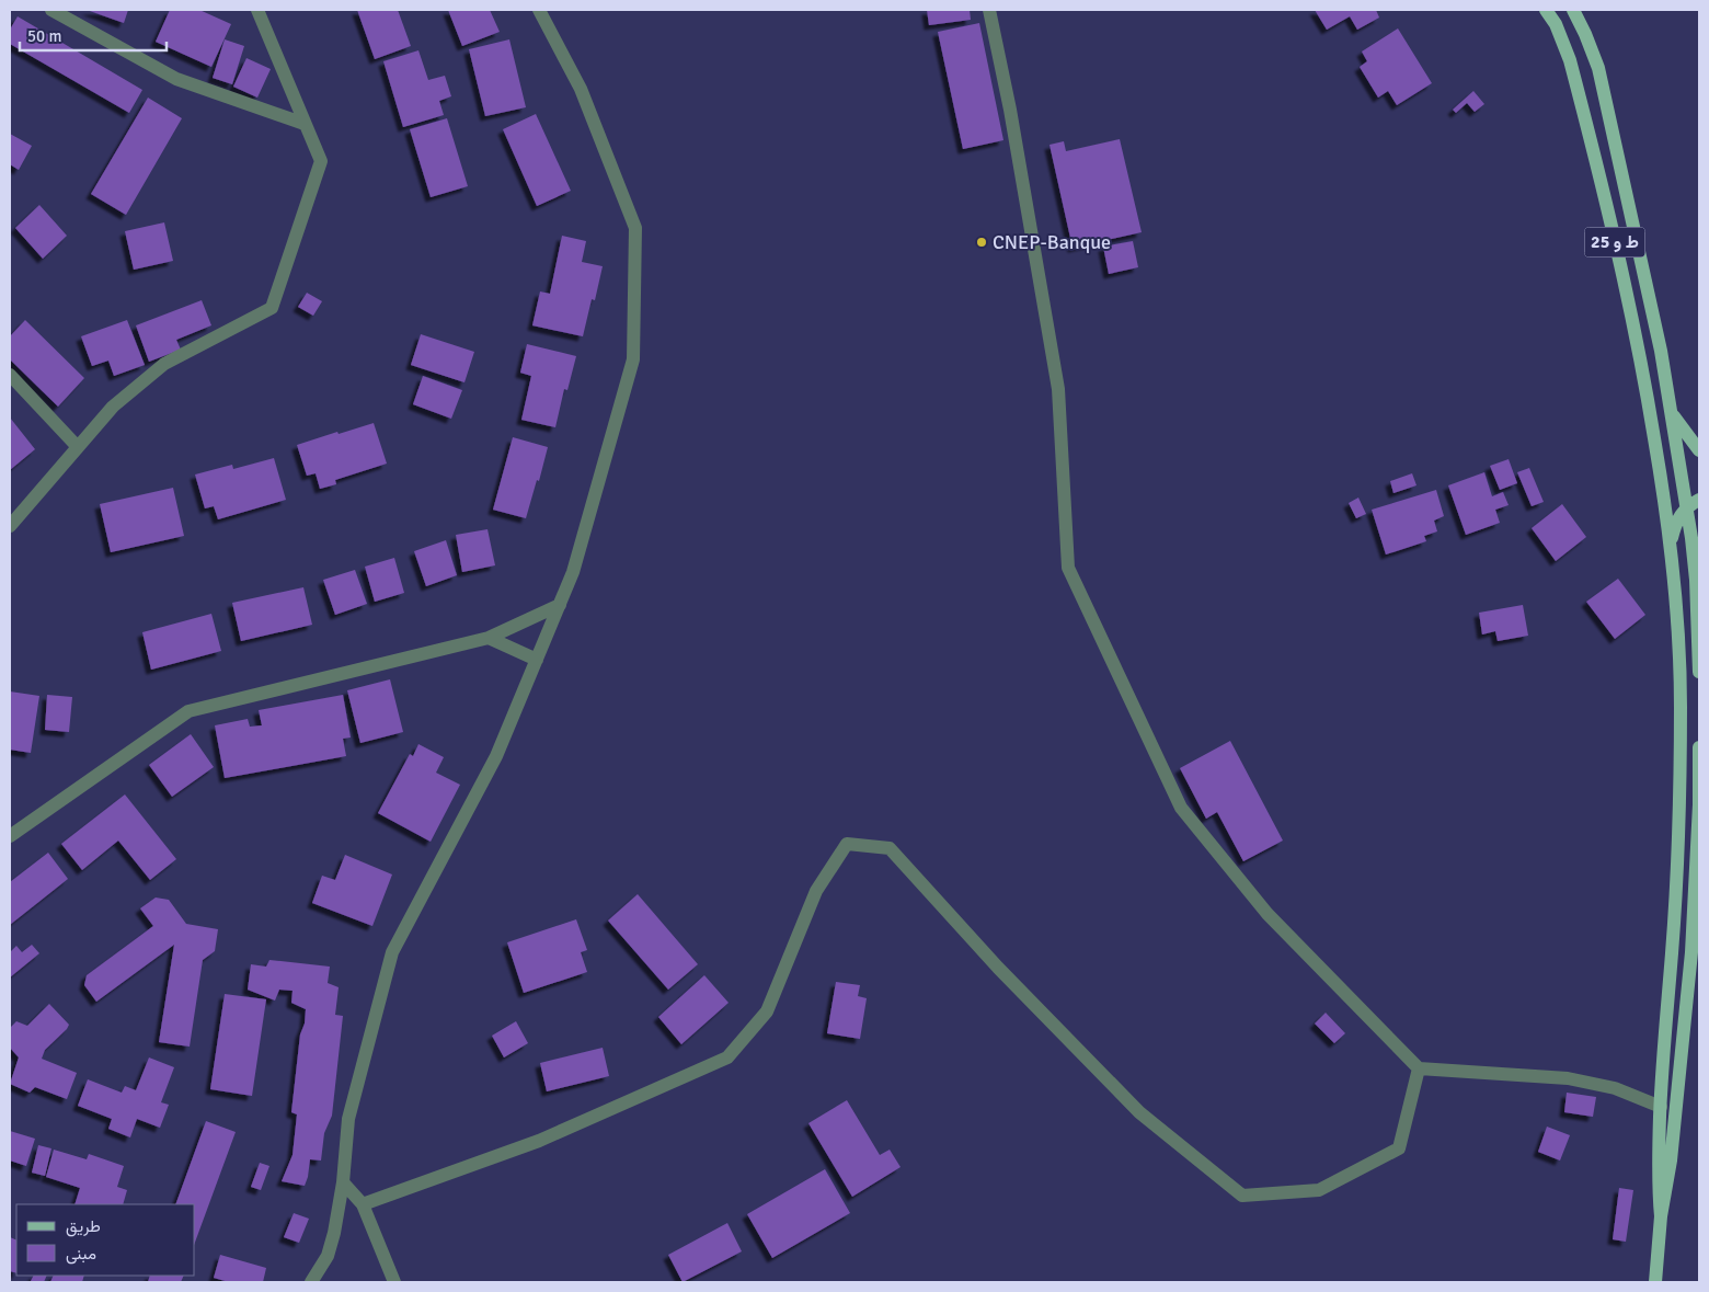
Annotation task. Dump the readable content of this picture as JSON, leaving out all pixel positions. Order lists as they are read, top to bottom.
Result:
{
  "streets": {
    "main road": ["ط و 25"]
  },
  "places": ["CNEP-Banque"],
  "legend": ["طريق", "مبنى"],
  "scale_bar": "50 m"
}
